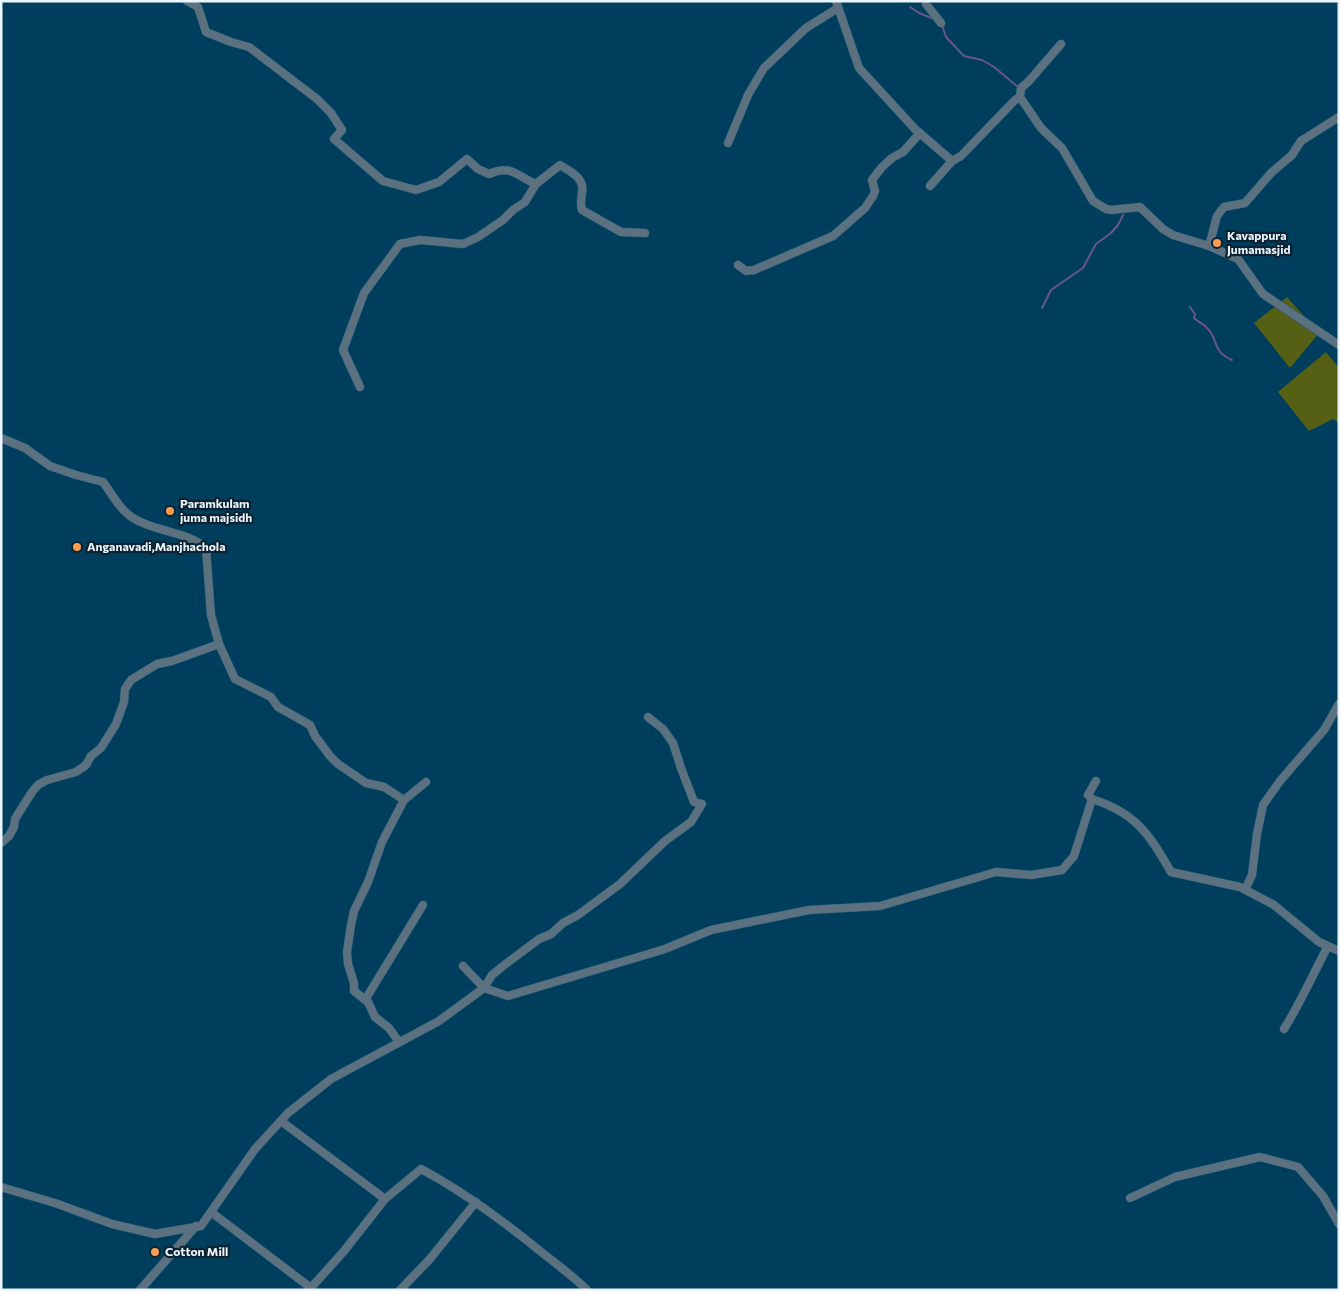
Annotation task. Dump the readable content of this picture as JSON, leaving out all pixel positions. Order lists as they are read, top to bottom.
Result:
{
  "places": [
    "Kavappura Jumamasjid",
    "Paramkulam juma majsidh",
    "Anganavadi,Manjhachola",
    "Cotton Mill"
  ]
}
